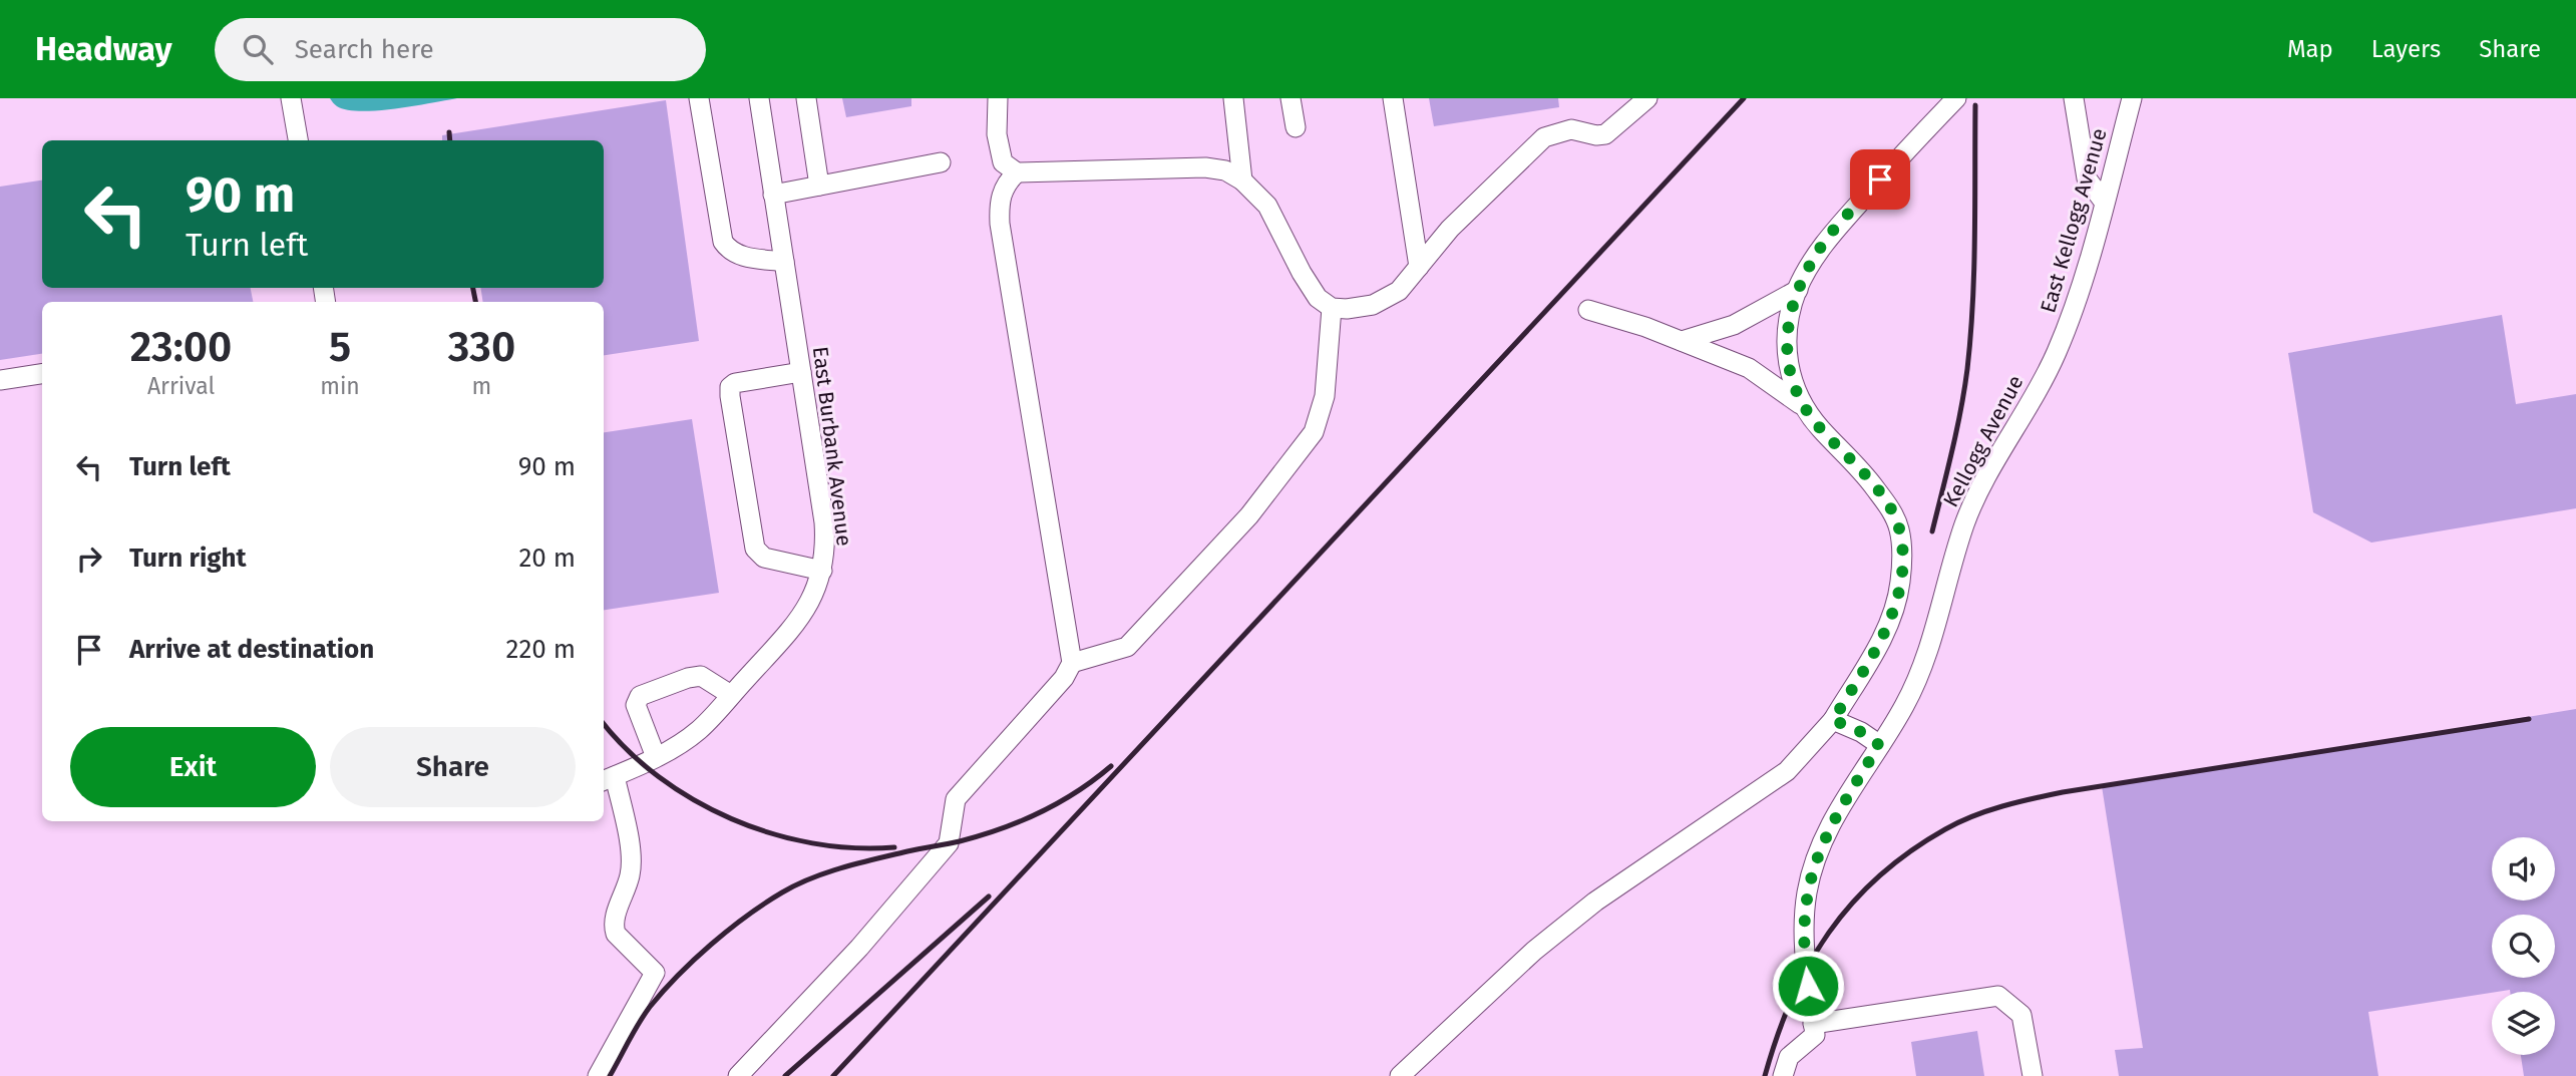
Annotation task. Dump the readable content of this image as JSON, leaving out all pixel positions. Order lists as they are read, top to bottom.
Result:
{
  "streets": {
    "street": ["East Kellogg Avenue", "Kellogg Avenue", "East Burbank Avenue"]
  },
  "crossings": [
    ["East Kellogg Avenue", "Kellogg Avenue"]
  ],
  "page": {
    "header": "Headway",
    "search": "Search here",
    "nav": ["Map", "Layers", "Share"],
    "turn": ["90 m", "Turn left"],
    "eta": [
      "23:00",
      "Arrival",
      "5",
      "min",
      "330",
      "m"
    ],
    "list": [
      {
        "name": "Turn left",
        "value": "90 m"
      },
      {
        "name": "Turn right",
        "value": "20 m"
      },
      {
        "name": "Arrive at destination",
        "value": "220 m"
      }
    ],
    "buttons": ["Exit", "Share"]
  }
}
